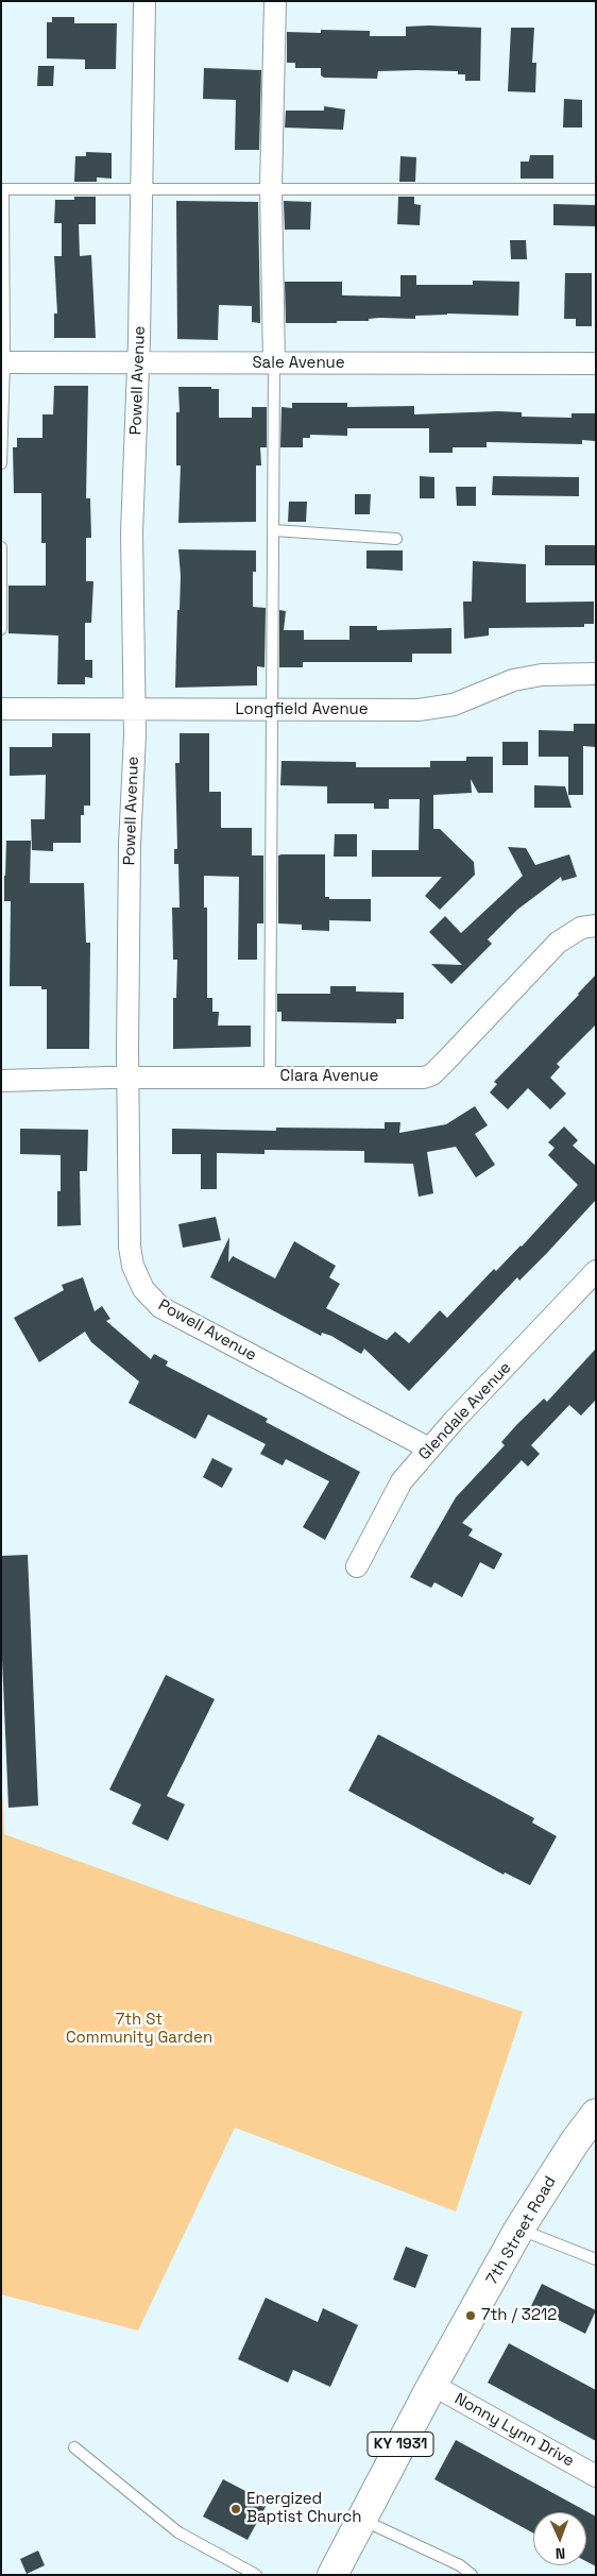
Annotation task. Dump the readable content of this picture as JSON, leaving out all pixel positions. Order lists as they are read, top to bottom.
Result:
{
  "streets": {
    "main road": ["7th Street Road", "KY 1931"],
    "street": [
      "Sale Avenue",
      "Powell Avenue",
      "Longfield Avenue",
      "Clara Avenue",
      "Glendale Avenue",
      "Nonny Lynn Drive"
    ]
  },
  "crossings": [
    ["Sale Avenue", "Powell Avenue"],
    ["Powell Avenue", "Longfield Avenue"],
    ["Powell Avenue", "Clara Avenue"],
    ["Powell Avenue", "Glendale Avenue"],
    ["7th Street Road", "Nonny Lynn Drive"]
  ],
  "parks": ["7th St Community Garden"],
  "places": ["7th / 3212", "Energized Baptist Church"],
  "north": "bottom"
}
